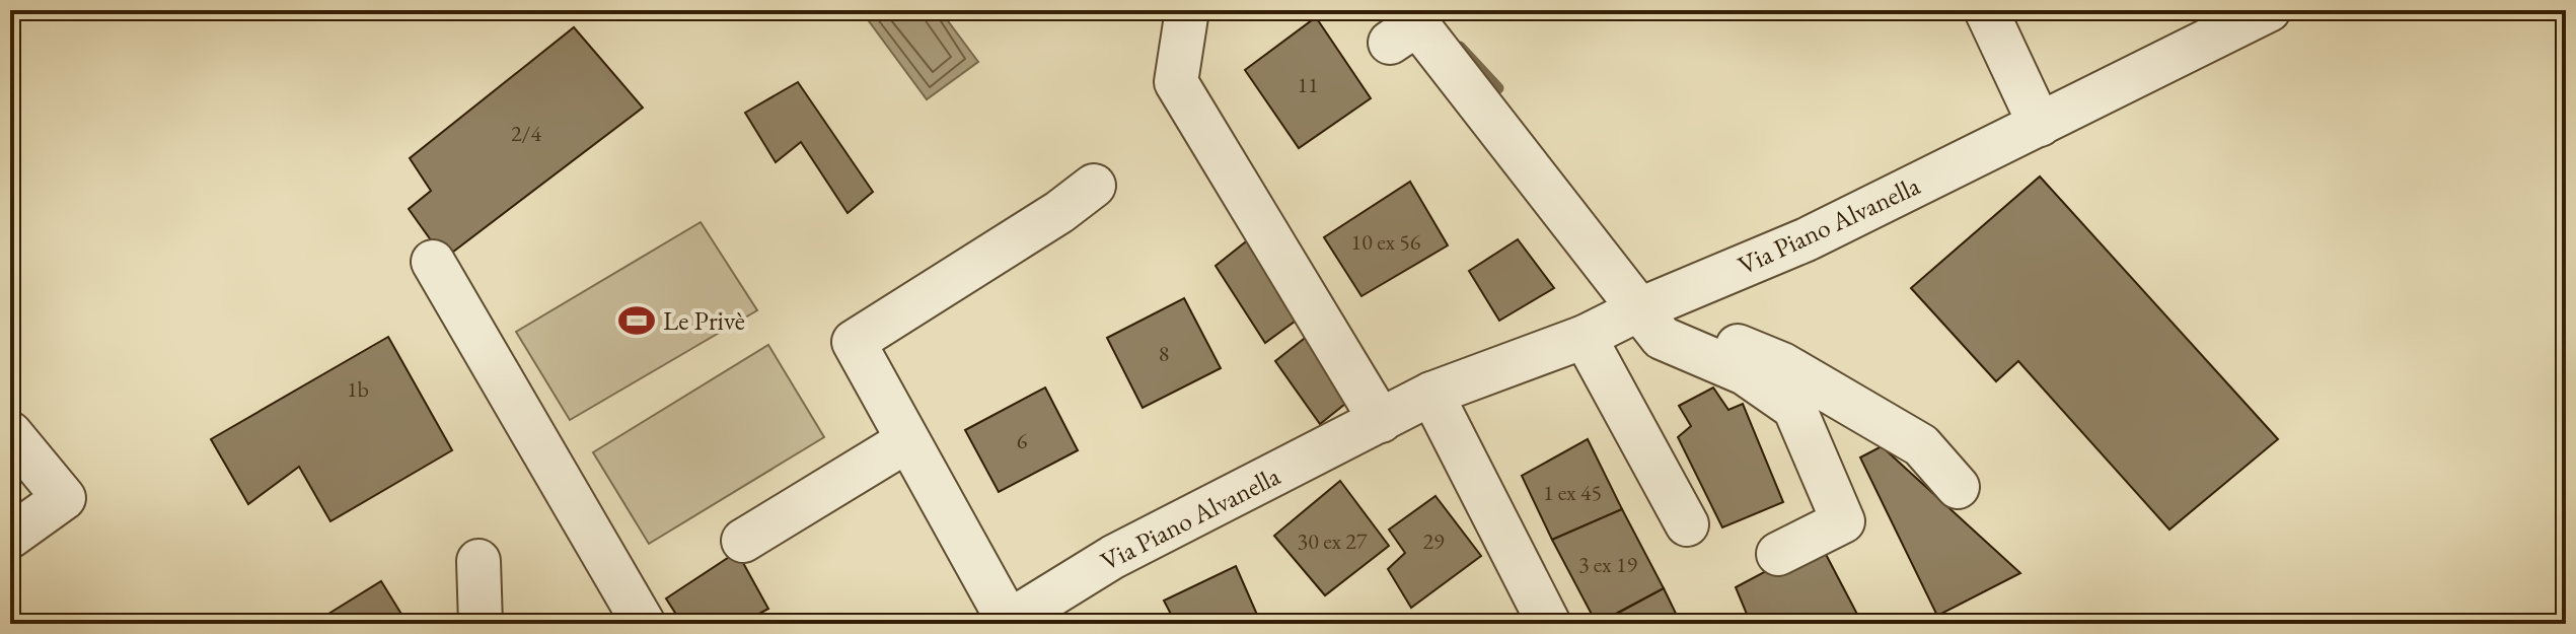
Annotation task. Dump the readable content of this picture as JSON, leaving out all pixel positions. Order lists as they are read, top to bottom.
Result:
{
  "streets": {
    "street": ["Via Piano Alvanella"]
  },
  "places": {
    "sports": ["Le Privè"]
  },
  "house_numbers": [
    "11",
    "2/4",
    "10 ex 56",
    "8",
    "1b",
    "6",
    "1 ex 45",
    "30 ex 27",
    "29",
    "3 ex 19"
  ]
}
